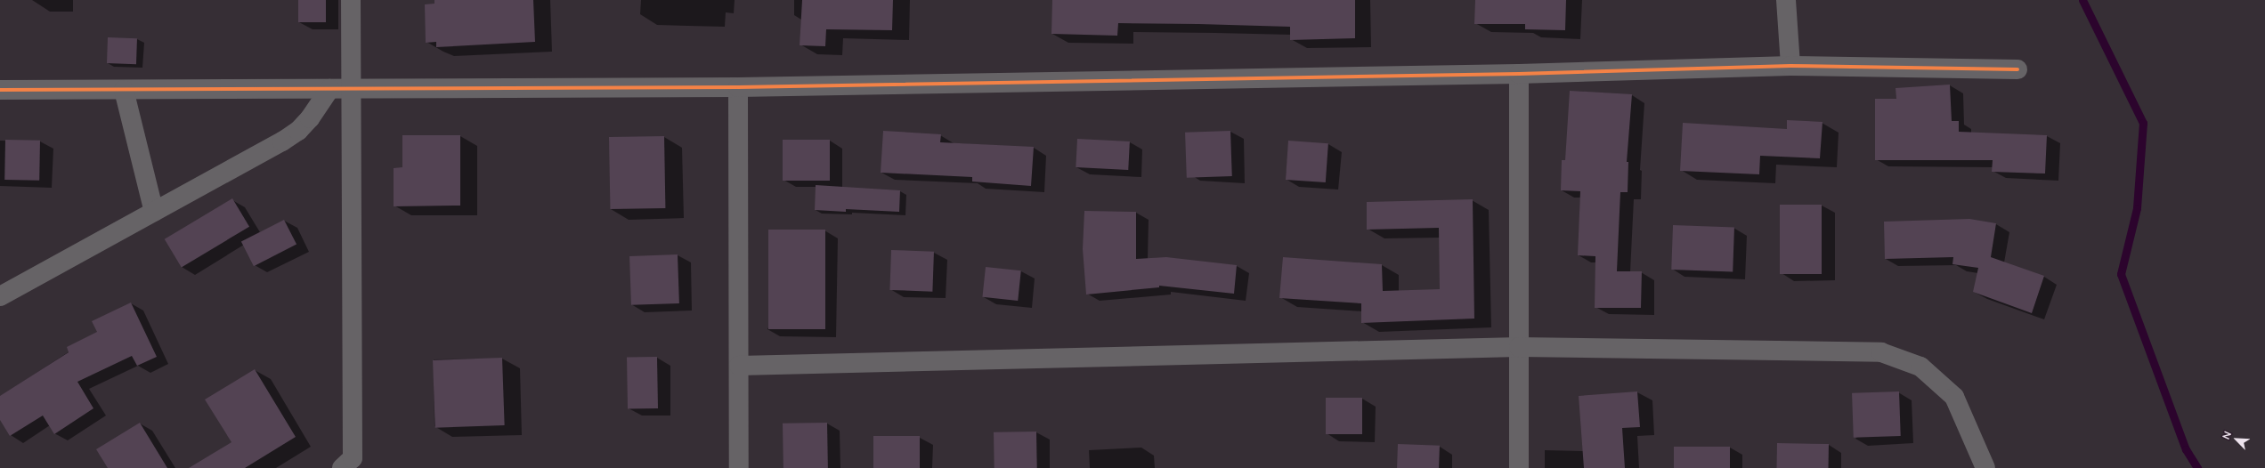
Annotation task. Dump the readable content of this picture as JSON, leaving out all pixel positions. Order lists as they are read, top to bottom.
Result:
{
  "north": "top left"
}
